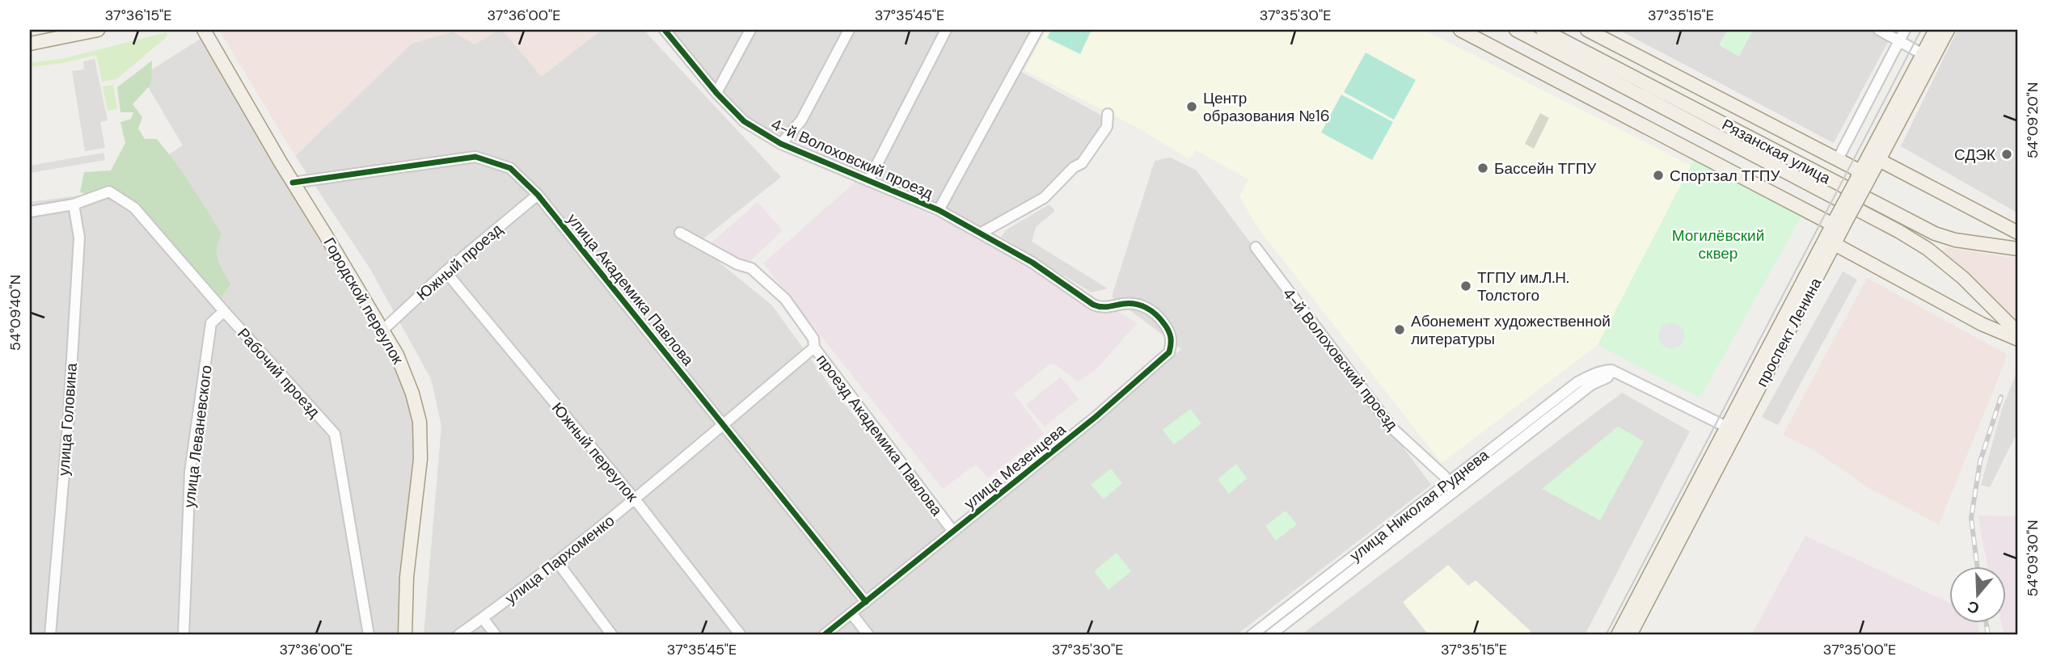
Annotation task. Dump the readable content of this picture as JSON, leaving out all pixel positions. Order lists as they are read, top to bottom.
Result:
{
  "streets": {
    "main road": ["Рязанская улица", "Городской переулок", "проспект Ленина"],
    "street": [
      "4-й Волоховский проезд",
      "Южный проезд",
      "улица Академика Павлова",
      "Рабочий проезд",
      "улица Головина",
      "проезд Академика Павлова",
      "улица Леваневского",
      "Южный переулок",
      "улица Мезенцева",
      "улица Николая Руднева",
      "улица Пархоменко"
    ]
  },
  "crossings": [
    ["4-й Волоховский проезд", "улица Мезенцева"],
    ["4-й Волоховский проезд", "улица Николая Руднева"],
    ["Южный проезд", "улица Академика Павлова"],
    ["Южный проезд", "Городской переулок"],
    ["Южный проезд", "Южный переулок"],
    ["улица Академика Павлова", "Городской переулок"],
    ["улица Академика Павлова", "улица Мезенцева"],
    ["улица Академика Павлова", "улица Пархоменко"],
    ["проспект Ленина", "улица Николая Руднева"],
    ["Рабочий проезд", "улица Головина"],
    ["Рабочий проезд", "улица Леваневского"],
    ["проезд Академика Павлова", "улица Мезенцева"],
    ["проезд Академика Павлова", "улица Пархоменко"],
    ["Южный переулок", "улица Пархоменко"]
  ],
  "parks": ["Могилёвский сквер"],
  "places": [
    "Центр образования №16",
    "СДЭК",
    "Бассейн ТГПУ",
    "Спортзал ТГПУ",
    "ТГПУ им.Л.Н. Толстого",
    "Абонемент художественной литературы"
  ],
  "north": "bottom",
  "coordinates": [
    "37°36'15\"E",
    "37°36'00\"E",
    "37°35'45\"E",
    "37°35'30\"E",
    "37°35'15\"E",
    "54°09'20\"N",
    "54°09'40\"N",
    "54°09'30\"N",
    "37°35'00\"E"
  ]
}
